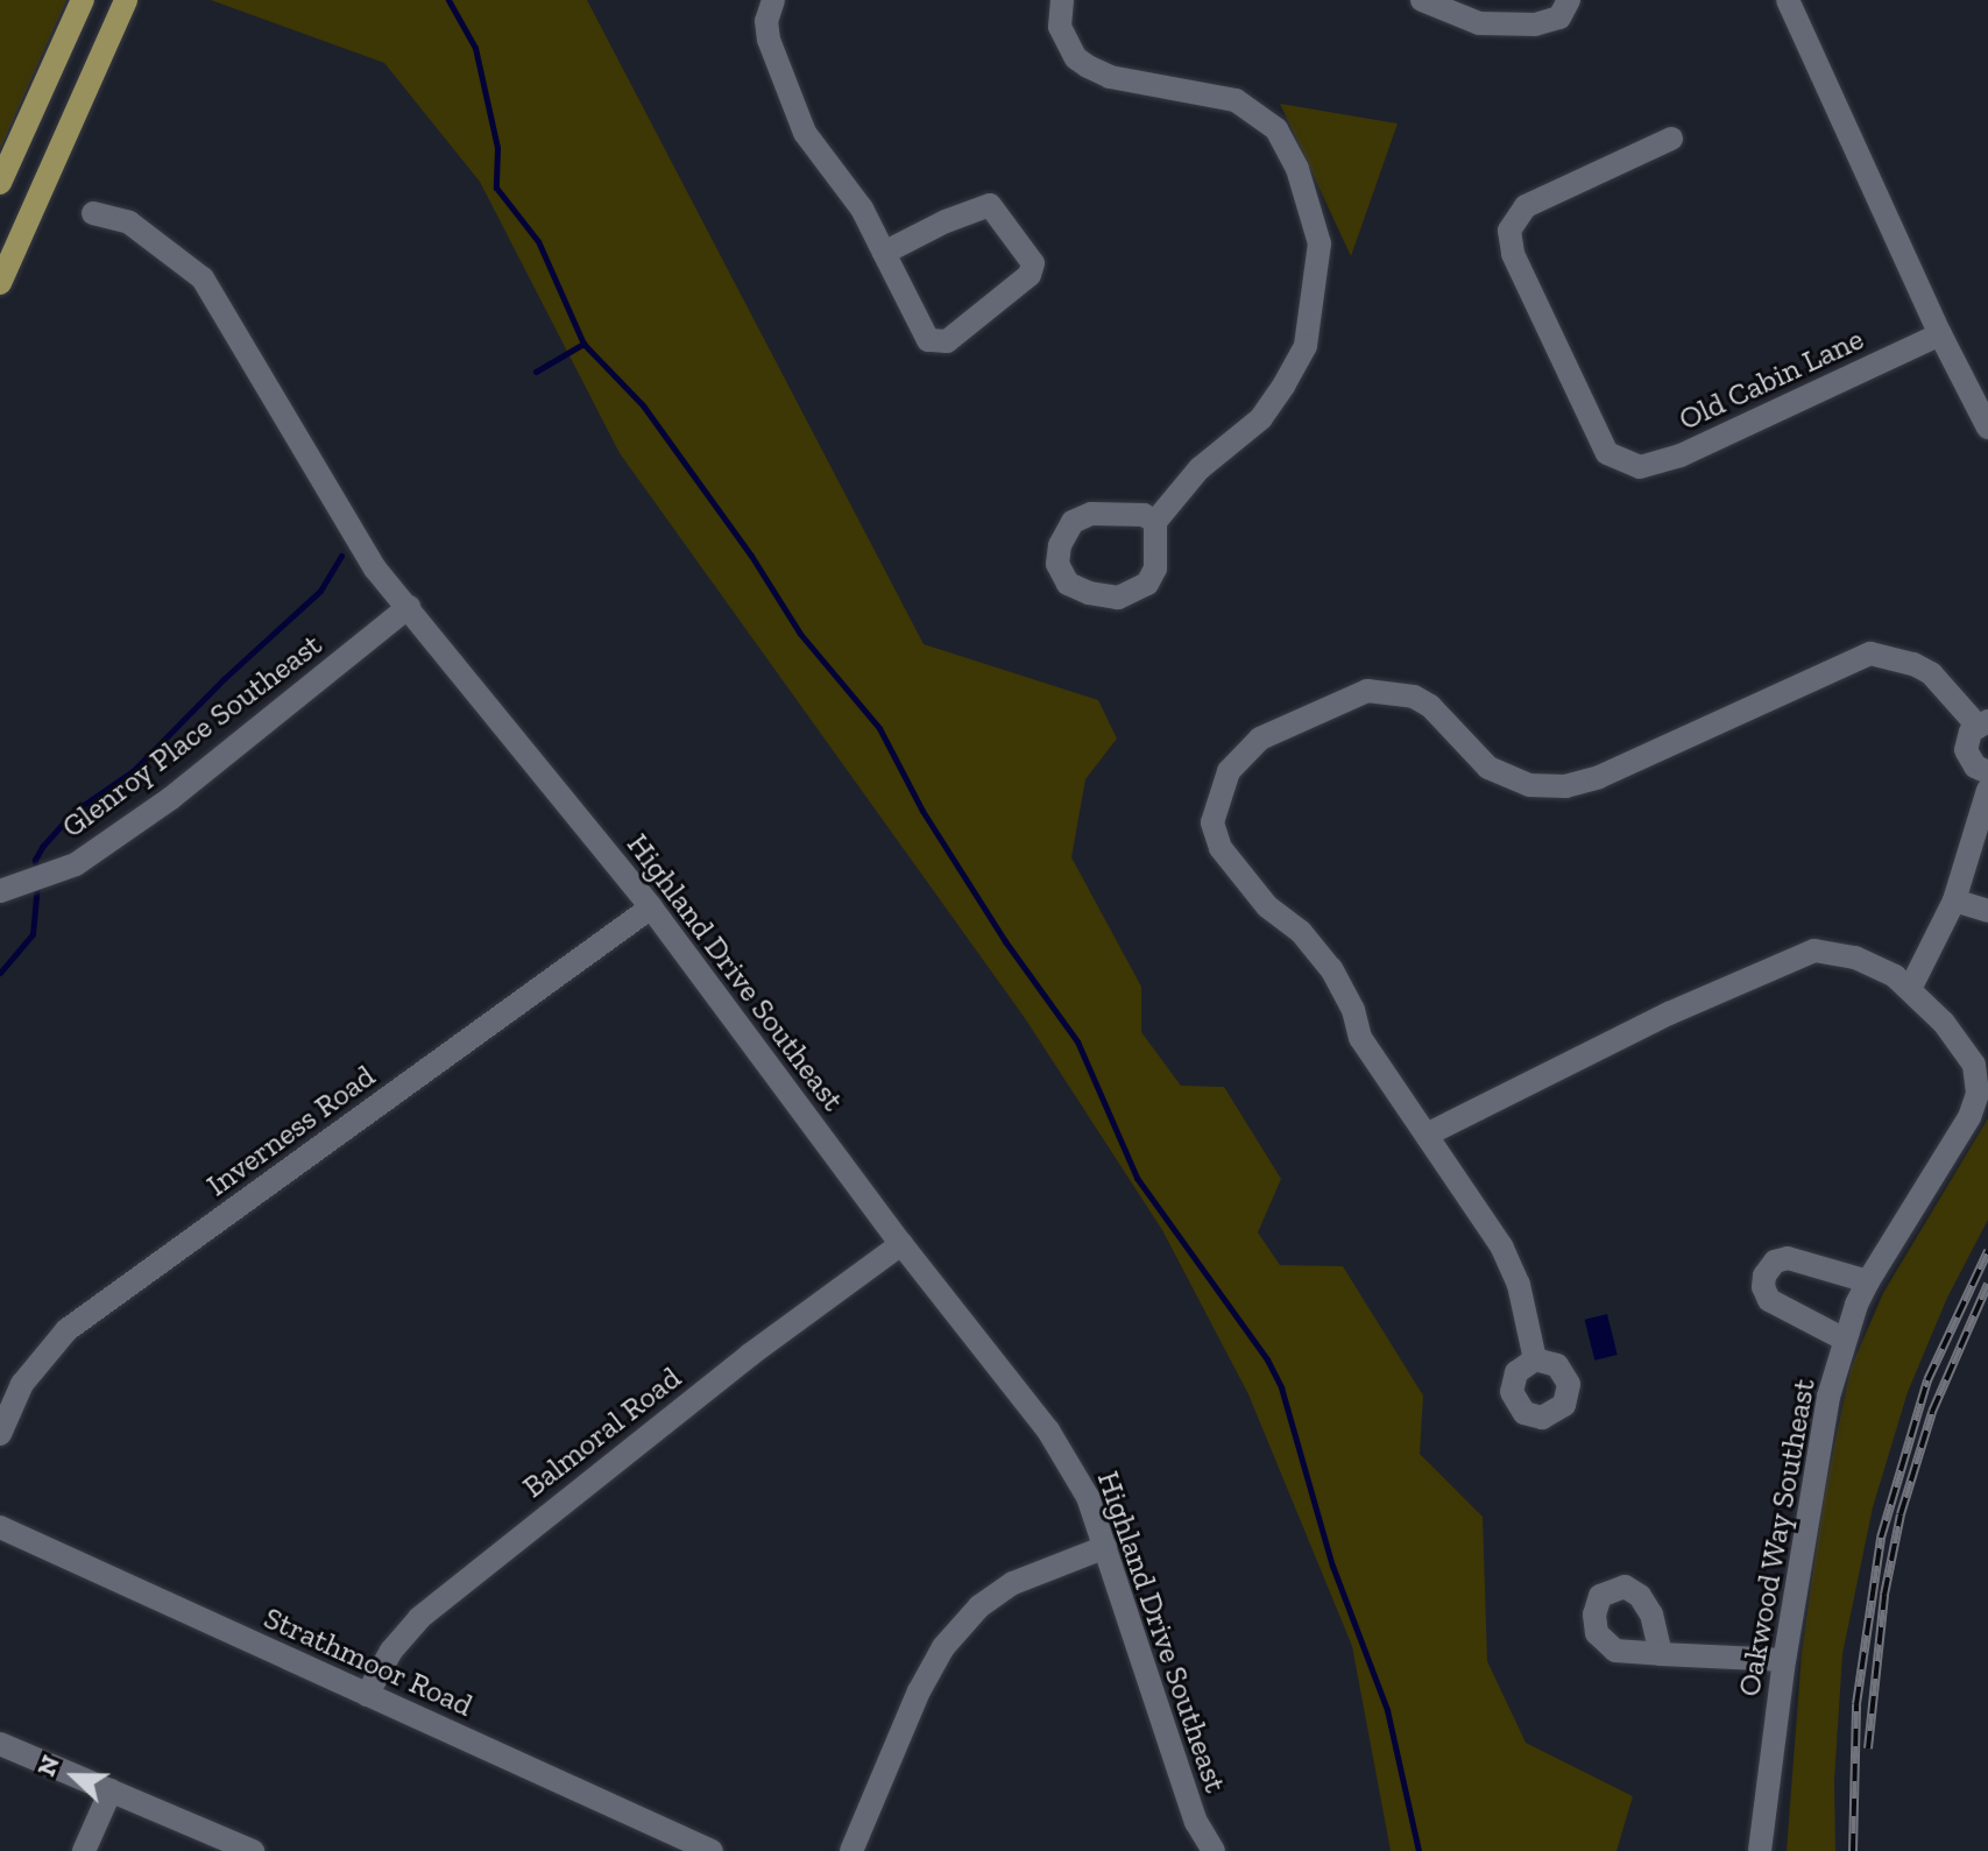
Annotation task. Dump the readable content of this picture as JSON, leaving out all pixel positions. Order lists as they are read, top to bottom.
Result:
{
  "streets": {
    "street": [
      "Old Cabin Lane",
      "Glenroy Place Southeast",
      "Highland Drive Southeast",
      "Inverness Road",
      "Balmoral Road",
      "Oakwood Way Southeast",
      "Strathmoor Road"
    ]
  },
  "crossings": [
    ["Glenroy Place Southeast", "Highland Drive Southeast"],
    ["Highland Drive Southeast", "Inverness Road"],
    ["Highland Drive Southeast", "Balmoral Road"],
    ["Balmoral Road", "Strathmoor Road"]
  ],
  "north": "left"
}
